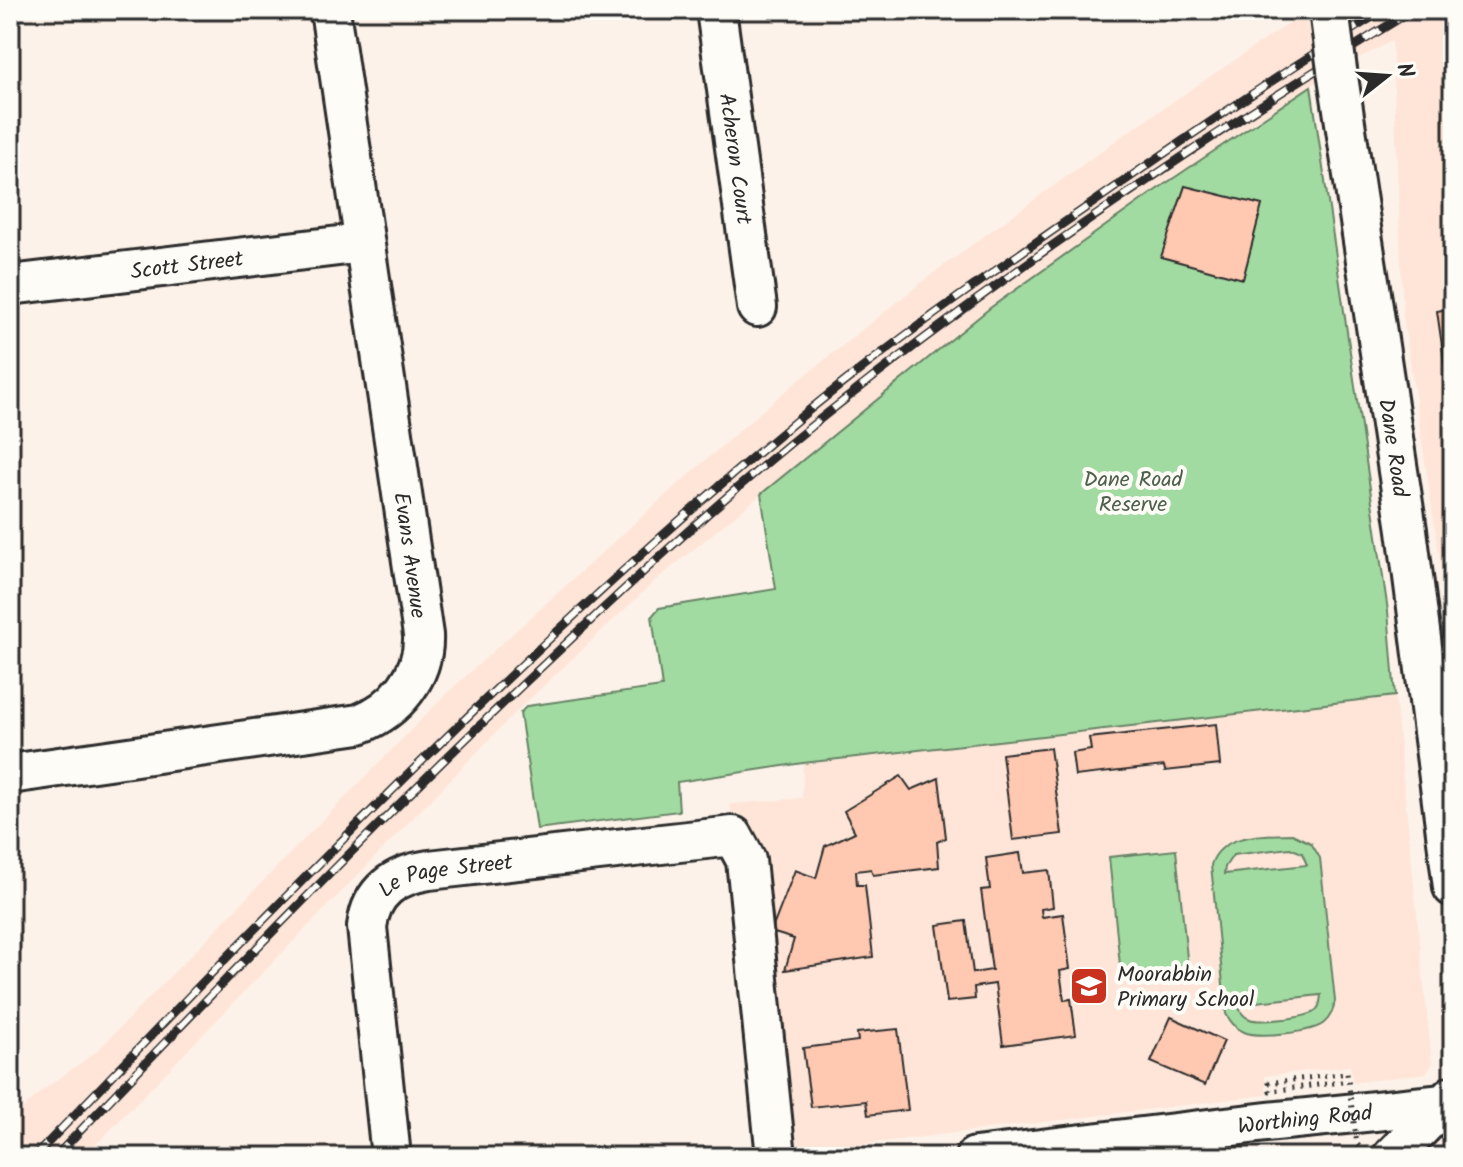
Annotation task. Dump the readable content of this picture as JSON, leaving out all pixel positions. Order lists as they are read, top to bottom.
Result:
{
  "streets": {
    "street": [
      "Acheron Court",
      "Scott Street",
      "Dane Road",
      "Evans Avenue",
      "Le Page Street",
      "Worthing Road"
    ]
  },
  "crossings": [
    ["Scott Street", "Evans Avenue"]
  ],
  "parks": ["Dane Road Reserve"],
  "places": {
    "school or university": ["Moorabbin Primary School"]
  },
  "north": "right"
}
